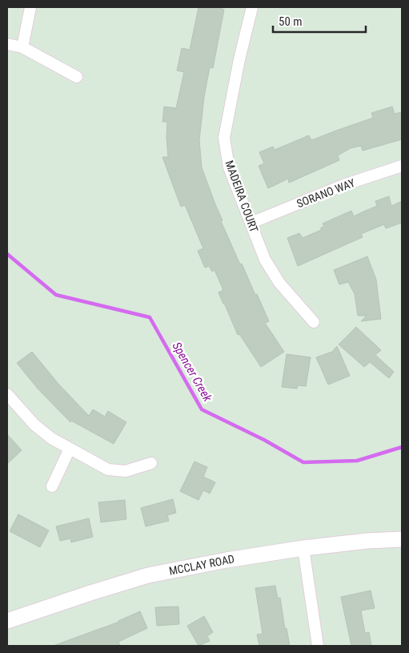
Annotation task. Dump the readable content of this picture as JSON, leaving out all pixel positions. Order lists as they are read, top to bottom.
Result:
{
  "streets": {
    "main road": ["MCCLAY ROAD"],
    "street": ["SORANO WAY", "MADEIRA COURT"]
  },
  "crossings": [
    ["SORANO WAY", "MADEIRA COURT"]
  ],
  "water": ["Spencer Creek"],
  "scale_bar": "50 m"
}
